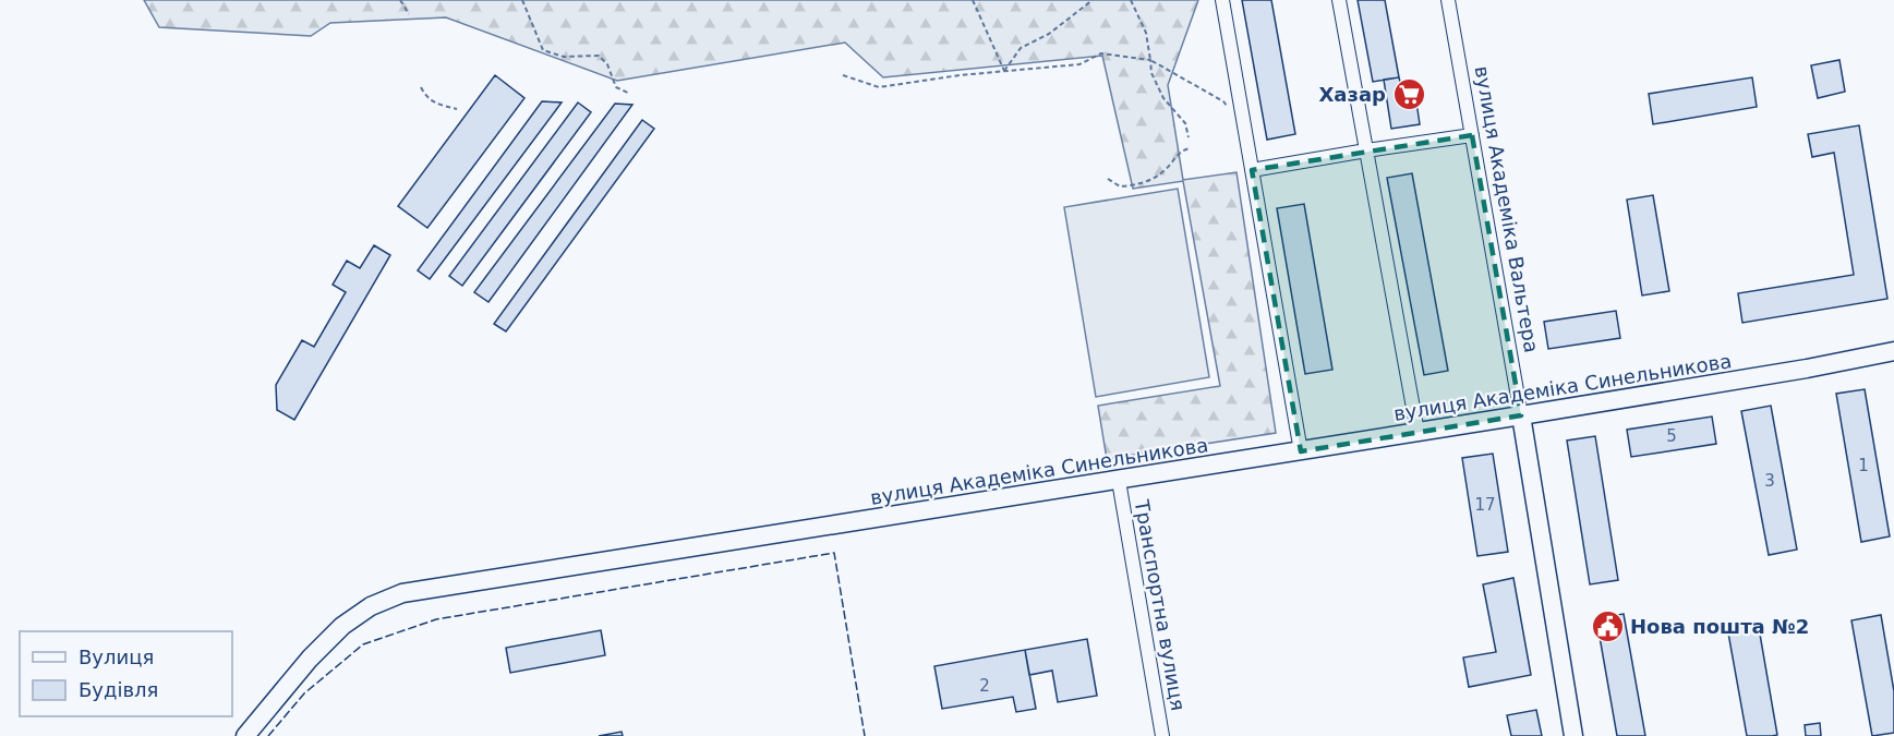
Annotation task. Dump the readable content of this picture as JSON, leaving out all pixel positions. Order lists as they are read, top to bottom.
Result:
{
  "streets": {
    "street": ["вулиця Академіка Вальтера", "вулиця Академіка Синельникова", "Транспортна вулиця"]
  },
  "crossings": [
    ["вулиця Академіка Вальтера", "вулиця Академіка Синельникова"],
    ["вулиця Академіка Синельникова", "Транспортна вулиця"]
  ],
  "places": {
    "supermarket": ["Хазар"],
    "public building": ["Нова пошта №2"]
  },
  "house_numbers": [
    "5",
    "1",
    "3",
    "17",
    "2"
  ],
  "legend": ["Вулиця", "Будівля"]
}
